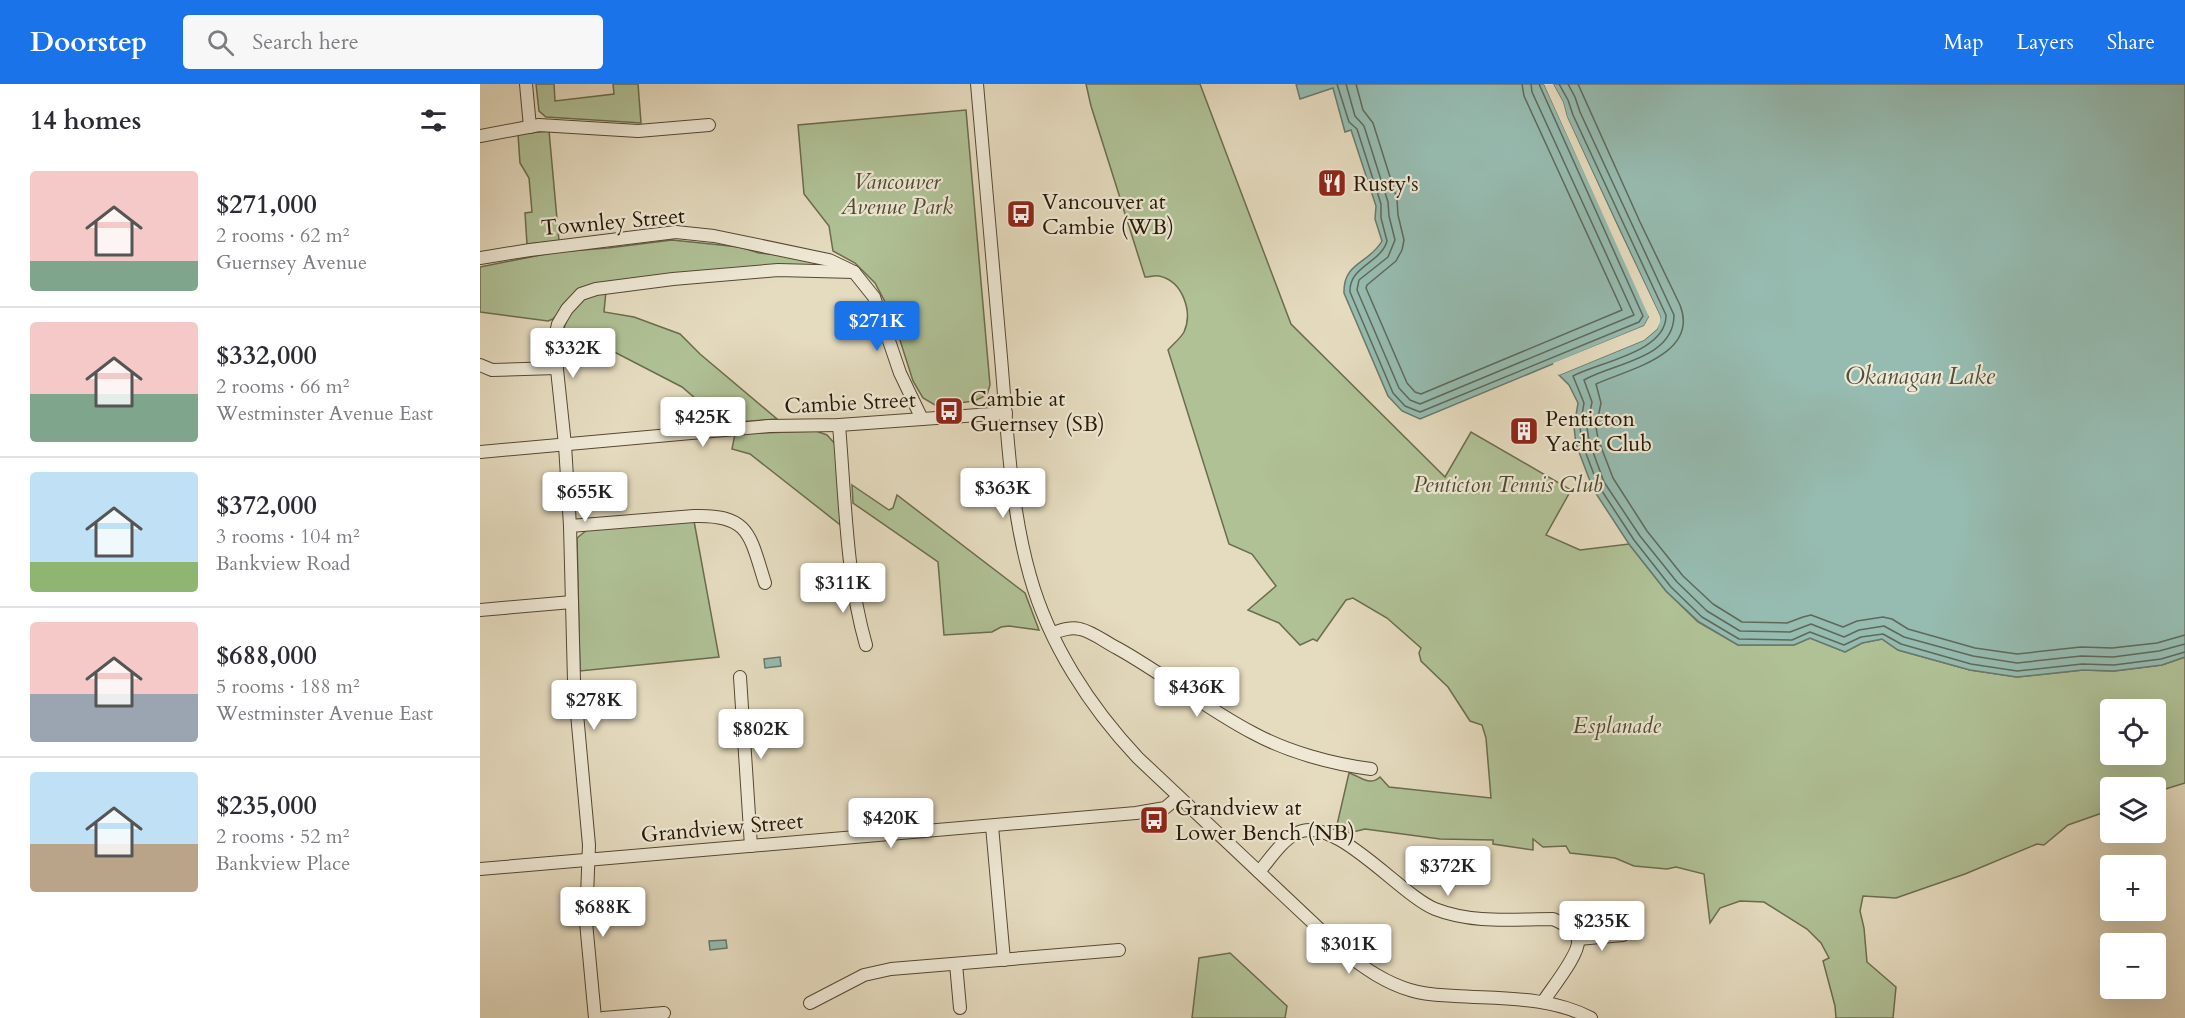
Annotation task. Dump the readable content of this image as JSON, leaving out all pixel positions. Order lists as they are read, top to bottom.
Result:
{
  "streets": {
    "street": ["Townley Street", "Cambie Street", "Grandview Street"]
  },
  "water": ["Okanagan Lake"],
  "parks": ["Vancouver Avenue Park", "Penticton Tennis Club", "Esplanade"],
  "places": {
    "restaurant": ["Rusty's"],
    "bus stop": ["Vancouver at Cambie (WB)", "Cambie at Guernsey (SB)", "Grandview at Lower Bench (NB)"],
    "building": ["Penticton Yacht Club"]
  },
  "page": {
    "header": "Doorstep",
    "search": "Search here",
    "nav": ["Map", "Layers", "Share"],
    "heading": "14 homes",
    "list": [
      {
        "name": "$271,000",
        "note": "2 rooms · 62 m² · Guernsey Avenue"
      },
      {
        "name": "$332,000",
        "note": "2 rooms · 66 m² · Westminster Avenue East"
      },
      {
        "name": "$372,000",
        "note": "3 rooms · 104 m² · Bankview Road"
      },
      {
        "name": "$688,000",
        "note": "5 rooms · 188 m² · Westminster Avenue East"
      },
      {
        "name": "$235,000",
        "note": "2 rooms · 52 m² · Bankview Place"
      }
    ],
    "price": [
      "$271K",
      "$332K",
      "$425K",
      "$363K",
      "$655K",
      "$311K",
      "$436K",
      "$278K",
      "$802K",
      "$420K",
      "$372K",
      "$688K",
      "$235K",
      "$301K"
    ],
    "map_buttons": ["+", "−"]
  }
}
